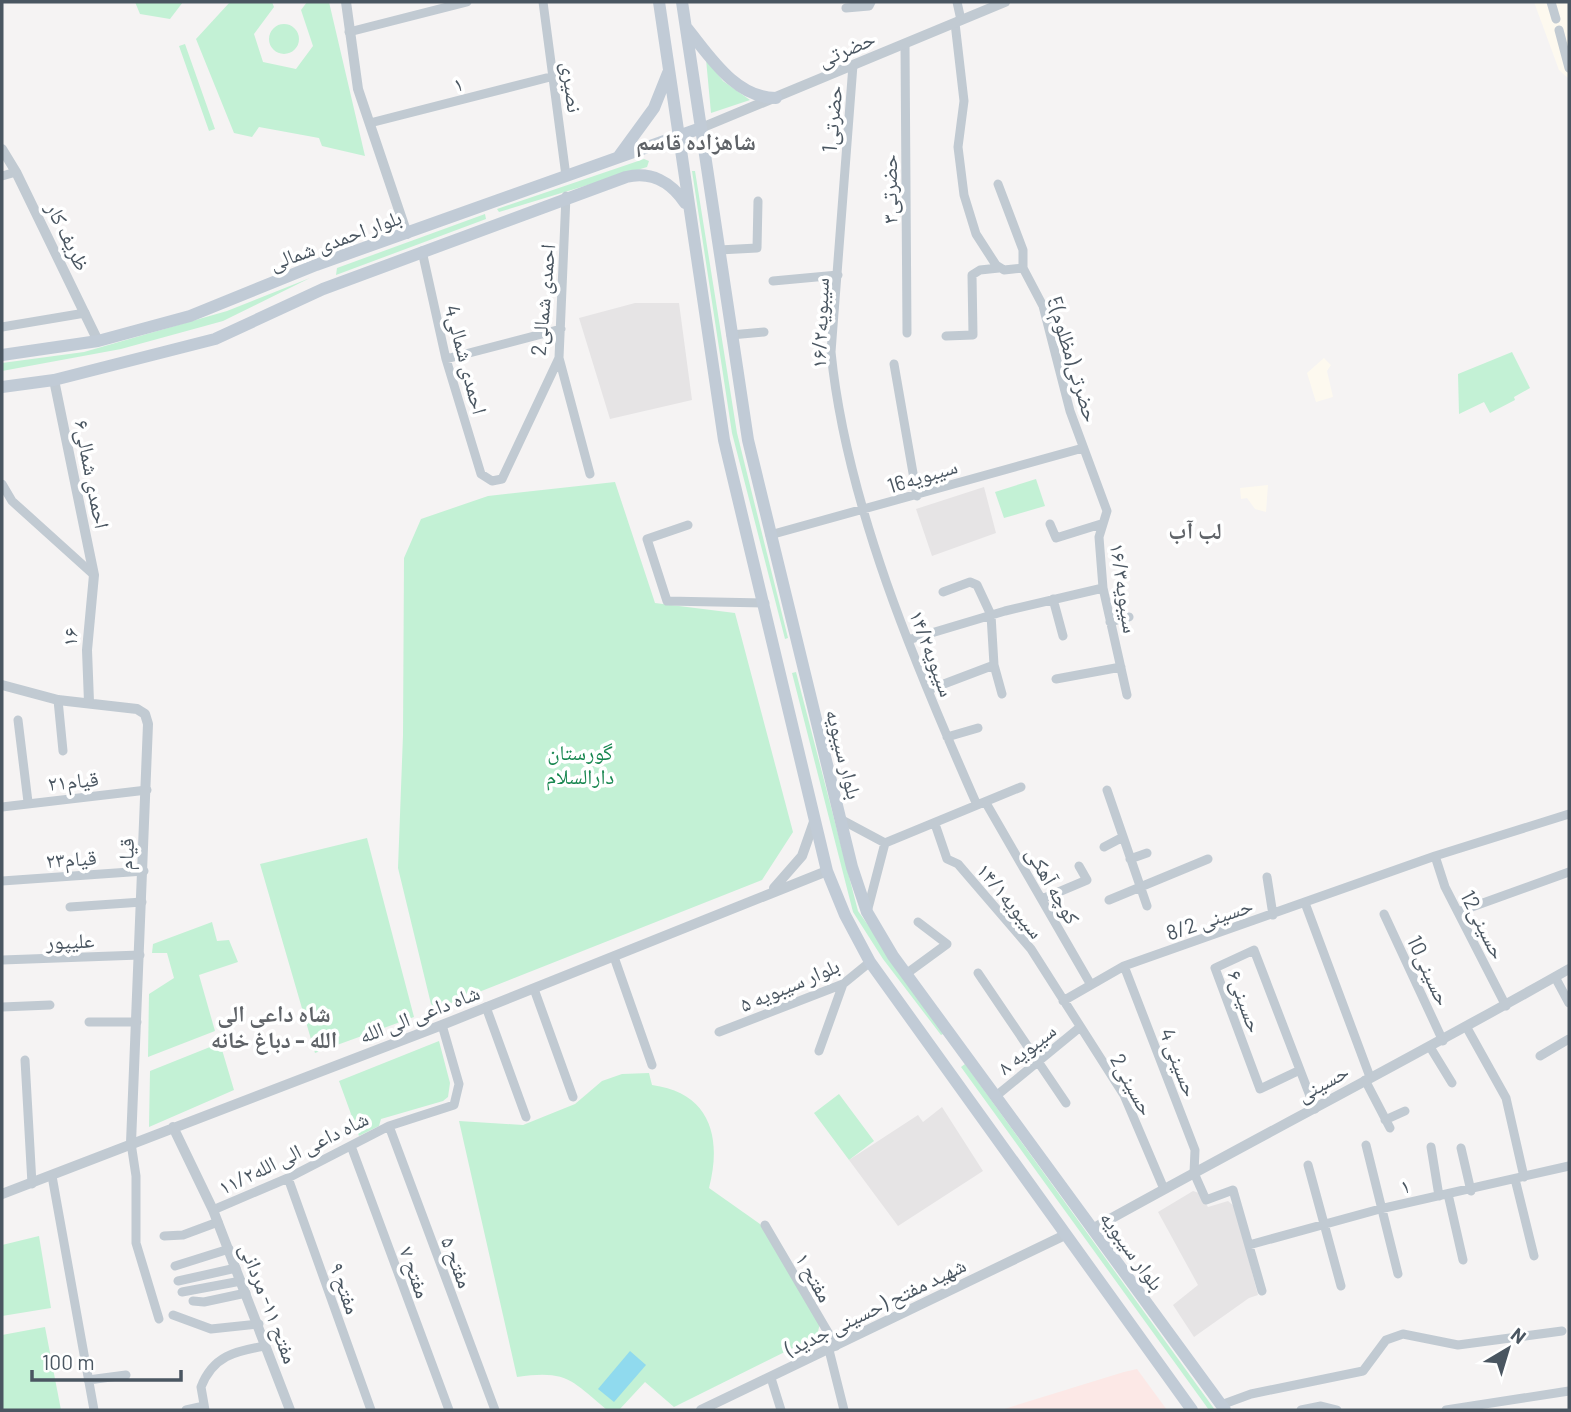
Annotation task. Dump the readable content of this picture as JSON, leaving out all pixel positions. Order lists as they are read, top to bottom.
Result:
{
  "streets": {
    "main road": ["بلوار احمدی شمالی", "بلوار سیبویه"],
    "street": [
      "حضرتی",
      "۱",
      "نصیری",
      "1حضرتی",
      "حضرتی۳",
      "ظریف کار",
      "2احمدی شمالی",
      "سیبویه۱۶/۲",
      "4احمدی شمالی",
      "5حضرتی(مظلوم)",
      "احمدی شمالی۶",
      "سیبویه16",
      "سیبویه۱۶/۳",
      "۱۶",
      "سیبویه۱۴/۲",
      "قیام۲۱",
      "قیام",
      "قیام۲۳",
      "کوچه آهکی",
      "سیبویه۱۴/۱",
      "8/2 حسینی",
      "حسینی12",
      "علیپور",
      "حسینی10",
      "بلوار سیبویه ۵",
      "حسینی۶",
      "شاه داعی الی الله",
      "سیبویه ۸",
      "حسینی 4",
      "حسینی",
      "حسینی2",
      "۱۱/۲شاه داعی الی الله",
      "مفتح ۵",
      "مفتح ۷",
      "مفتح ۱",
      "مفتح ۹",
      "مفتح ۱۱- مردانی",
      "شهید مفتح (حسینی جدید)"
    ]
  },
  "crossings": [
    ["حضرتی", "1حضرتی"],
    ["حضرتی", "حضرتی۳"],
    ["حضرتی", "بلوار احمدی شمالی"],
    ["حضرتی", "بلوار سیبویه"],
    ["۱", "نصیری"],
    ["نصیری", "بلوار احمدی شمالی"],
    ["1حضرتی", "سیبویه۱۶/۲"],
    ["ظریف کار", "بلوار احمدی شمالی"],
    ["بلوار احمدی شمالی", "2احمدی شمالی"],
    ["بلوار احمدی شمالی", "4احمدی شمالی"],
    ["بلوار احمدی شمالی", "احمدی شمالی۶"],
    ["بلوار احمدی شمالی", "بلوار سیبویه"],
    ["2احمدی شمالی", "4احمدی شمالی"],
    ["سیبویه۱۶/۲", "سیبویه16"],
    ["سیبویه۱۶/۲", "سیبویه۱۴/۲"],
    ["5حضرتی(مظلوم)", "سیبویه16"],
    ["5حضرتی(مظلوم)", "سیبویه۱۶/۳"],
    ["احمدی شمالی۶", "۱۶"],
    ["سیبویه16", "سیبویه۱۶/۳"],
    ["سیبویه16", "سیبویه۱۴/۲"],
    ["سیبویه16", "بلوار سیبویه"],
    ["۱۶", "قیام"],
    ["سیبویه۱۴/۲", "کوچه آهکی"],
    ["بلوار سیبویه", "بلوار سیبویه ۵"],
    ["بلوار سیبویه", "شاه داعی الی الله"],
    ["بلوار سیبویه", "سیبویه ۸"],
    ["بلوار سیبویه", "حسینی"],
    ["بلوار سیبویه", "شهید مفتح (حسینی جدید)"],
    ["قیام۲۱", "قیام"],
    ["قیام", "قیام۲۳"],
    ["قیام", "علیپور"],
    ["قیام", "شاه داعی الی الله"],
    ["کوچه آهکی", "8/2 حسینی"],
    ["سیبویه۱۴/۱", "8/2 حسینی"],
    ["سیبویه۱۴/۱", "حسینی2"],
    ["8/2 حسینی", "حسینی12"],
    ["8/2 حسینی", "حسینی 4"],
    ["8/2 حسینی", "حسینی2"],
    ["حسینی12", "حسینی"],
    ["حسینی10", "حسینی"],
    ["حسینی۶", "حسینی"],
    ["شاه داعی الی الله", "۱۱/۲شاه داعی الی الله"],
    ["شاه داعی الی الله", "مفتح ۱۱- مردانی"],
    ["سیبویه ۸", "حسینی2"],
    ["حسینی 4", "حسینی"],
    ["حسینی", "حسینی2"],
    ["۱۱/۲شاه داعی الی الله", "مفتح ۵"],
    ["۱۱/۲شاه داعی الی الله", "مفتح ۷"],
    ["۱۱/۲شاه داعی الی الله", "مفتح ۹"],
    ["۱۱/۲شاه داعی الی الله", "مفتح ۱۱- مردانی"],
    ["مفتح ۱", "شهید مفتح (حسینی جدید)"]
  ],
  "districts": ["شاهزاده قاسم", "لب آب", "شاه داعی الی الله - دباغ خانه"],
  "parks": ["گورستان دارالسلام"],
  "scale_bar": "100 m",
  "north": "top right"
}
